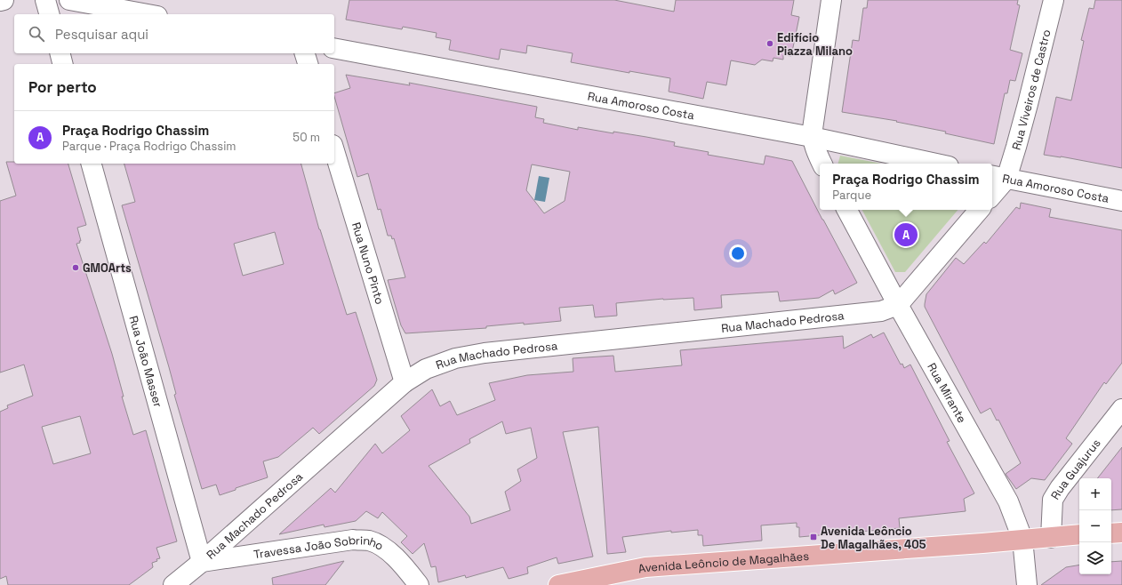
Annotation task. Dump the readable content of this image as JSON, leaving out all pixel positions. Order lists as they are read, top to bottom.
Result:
{
  "streets": {
    "main road": ["Avenida Leôncio de Magalhães"],
    "street": [
      "Rua Viveiros de Castro",
      "Rua Amoroso Costa",
      "Rua Nuno Pinto",
      "Rua Machado Pedrosa",
      "Rua João Masser",
      "Rua Mirante",
      "Rua Guajurus",
      "Travessa João Sobrinho"
    ]
  },
  "crossings": [
    ["Rua Viveiros de Castro", "Rua Amoroso Costa"],
    ["Rua Nuno Pinto", "Rua Machado Pedrosa"],
    ["Rua Machado Pedrosa", "Rua João Masser"],
    ["Rua Machado Pedrosa", "Rua Mirante"],
    ["Rua Machado Pedrosa", "Travessa João Sobrinho"],
    ["Rua João Masser", "Travessa João Sobrinho"],
    ["Rua Mirante", "Avenida Leôncio de Magalhães"],
    ["Rua Guajurus", "Avenida Leôncio de Magalhães"]
  ],
  "places": {
    "other": ["Edifício Piazza Milano", "GMOArts"],
    "transit": ["Avenida Leôncio De Magalhães, 405"]
  },
  "page": {
    "search": "Pesquisar aqui",
    "heading": "Por perto",
    "list": [
      {
        "mark": "A",
        "name": "Praça Rodrigo Chassim",
        "note": "Parque · Praça Rodrigo Chassim",
        "value": "50 m"
      }
    ],
    "popup": ["Praça Rodrigo Chassim", "Parque"],
    "pins": "A",
    "map_buttons": ["+", "−"]
  }
}
